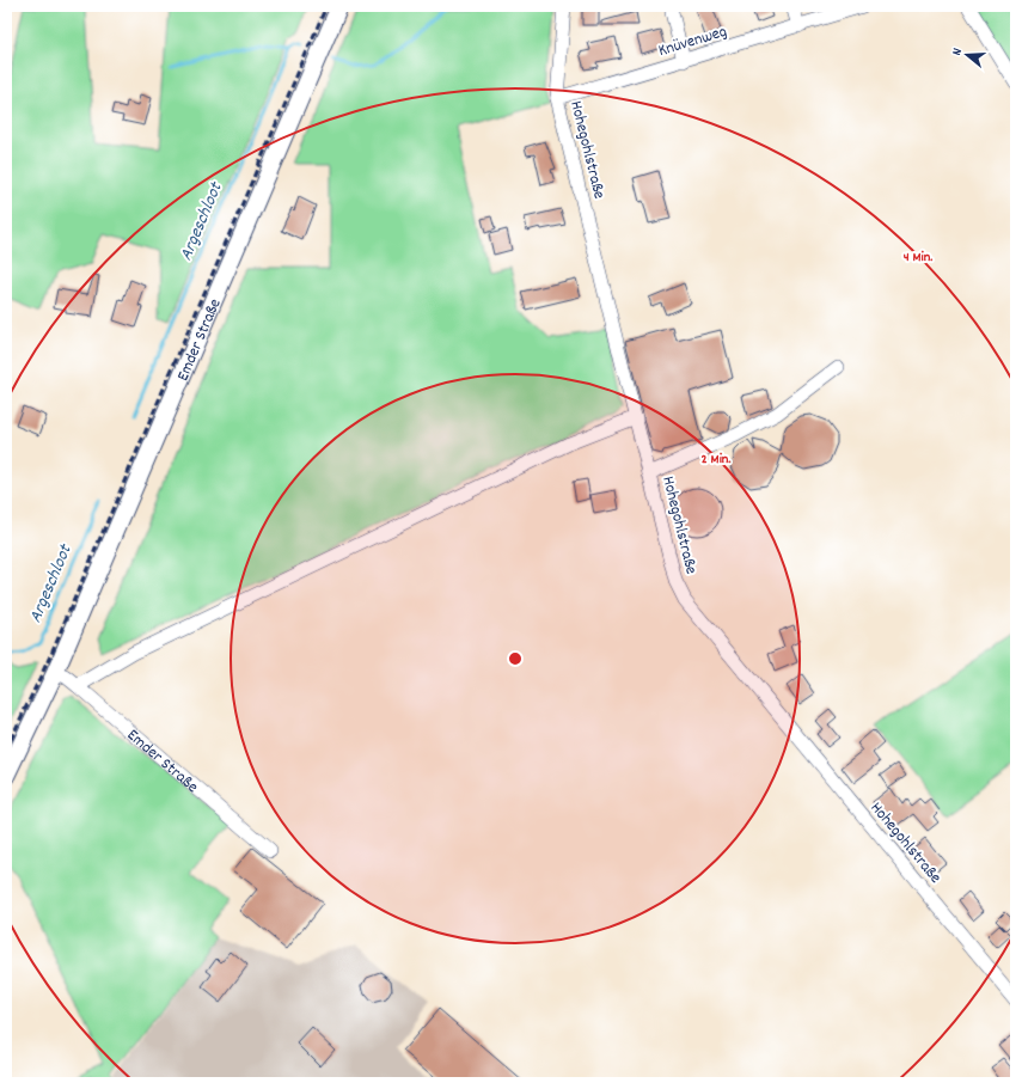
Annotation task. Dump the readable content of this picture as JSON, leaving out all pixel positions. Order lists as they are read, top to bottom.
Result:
{
  "streets": {
    "main road": ["Emder Straße"],
    "street": ["Knüvenweg", "Hohegohlstraße"]
  },
  "crossings": [
    ["Knüvenweg", "Hohegohlstraße"]
  ],
  "water": ["Argeschloot"],
  "north": "left",
  "rings": ["4 Min.", "2 Min."]
}
